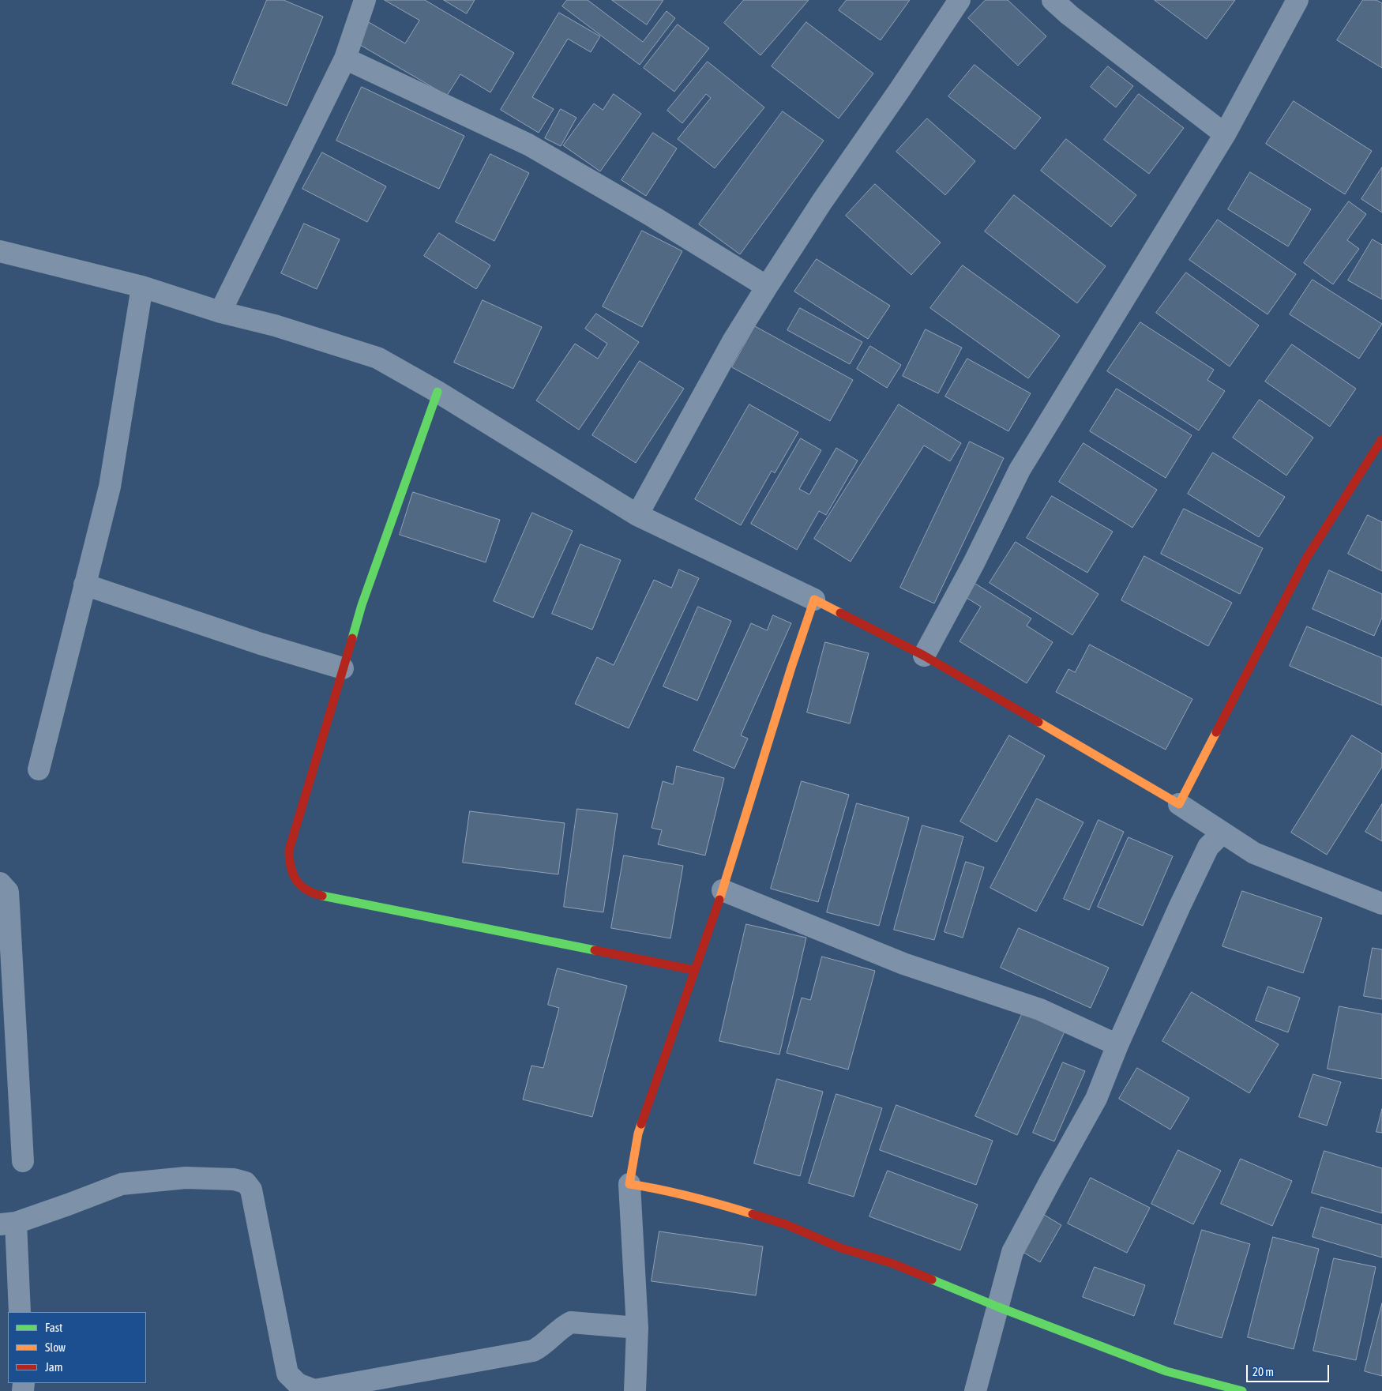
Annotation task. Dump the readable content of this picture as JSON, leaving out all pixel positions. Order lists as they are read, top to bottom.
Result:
{
  "legend": ["Fast", "Slow", "Jam"],
  "scale_bar": "20 m"
}
